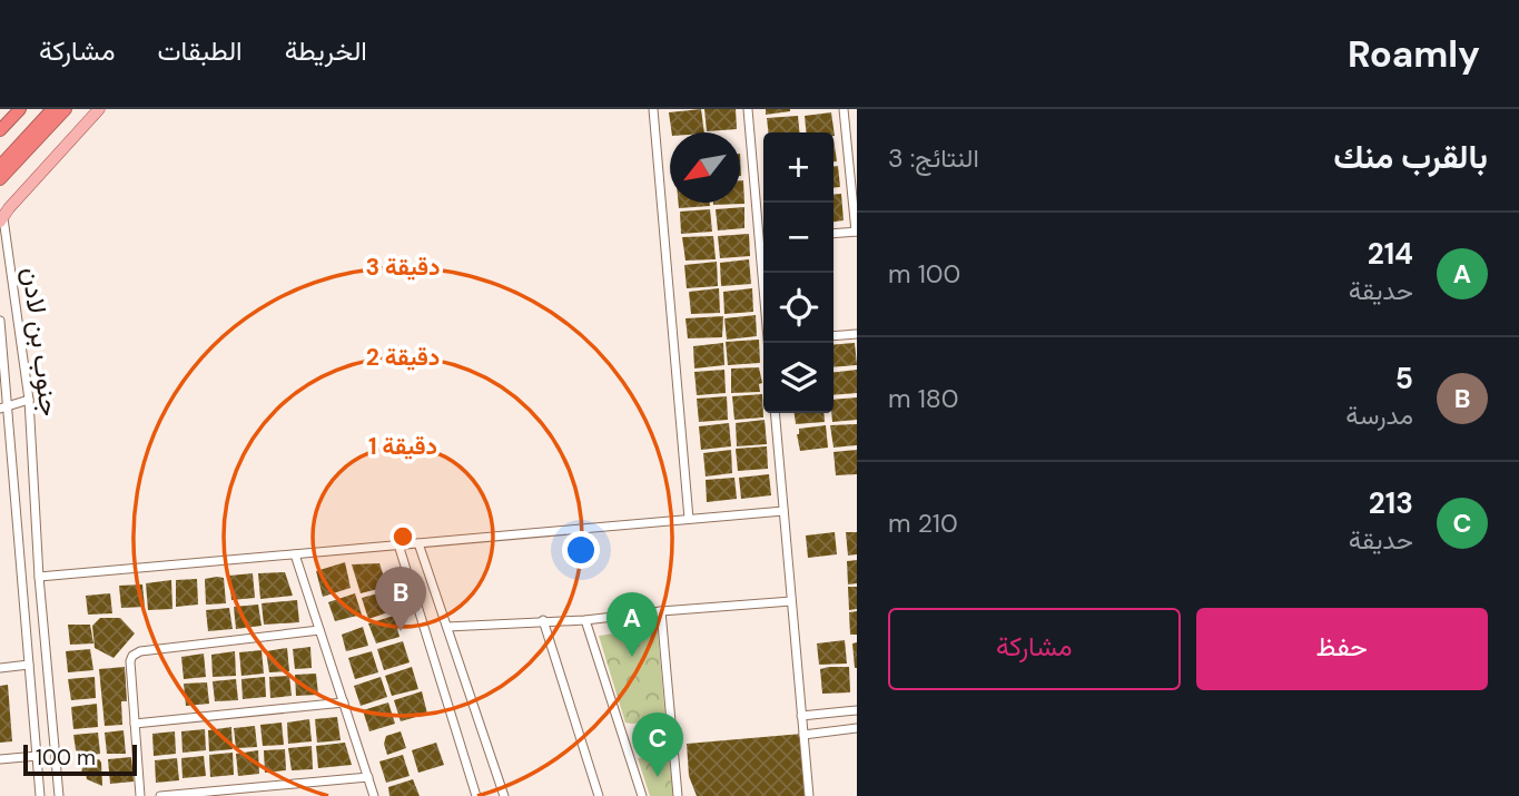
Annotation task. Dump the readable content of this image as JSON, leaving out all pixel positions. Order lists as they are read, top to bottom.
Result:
{
  "streets": {
    "street": ["جنوب بن لادن"]
  },
  "scale_bar": "100 m",
  "north": "bottom left",
  "page": {
    "header": "Roamly",
    "nav": ["الخريطة", "الطبقات", "مشاركة"],
    "heading": ["بالقرب منك", "النتائج: 3"],
    "map_buttons": ["+", "−"],
    "list": [
      {
        "mark": "A",
        "name": "214",
        "note": "حديقة",
        "value": "100 m"
      },
      {
        "mark": "B",
        "name": "5",
        "note": "مدرسة",
        "value": "180 m"
      },
      {
        "mark": "C",
        "name": "213",
        "note": "حديقة",
        "value": "210 m"
      }
    ],
    "pins": ["B", "A", "C"],
    "buttons": ["حفظ", "مشاركة"],
    "scale": "100 m"
  },
  "rings": ["3 دقيقة", "2 دقيقة", "1 دقيقة"]
}
